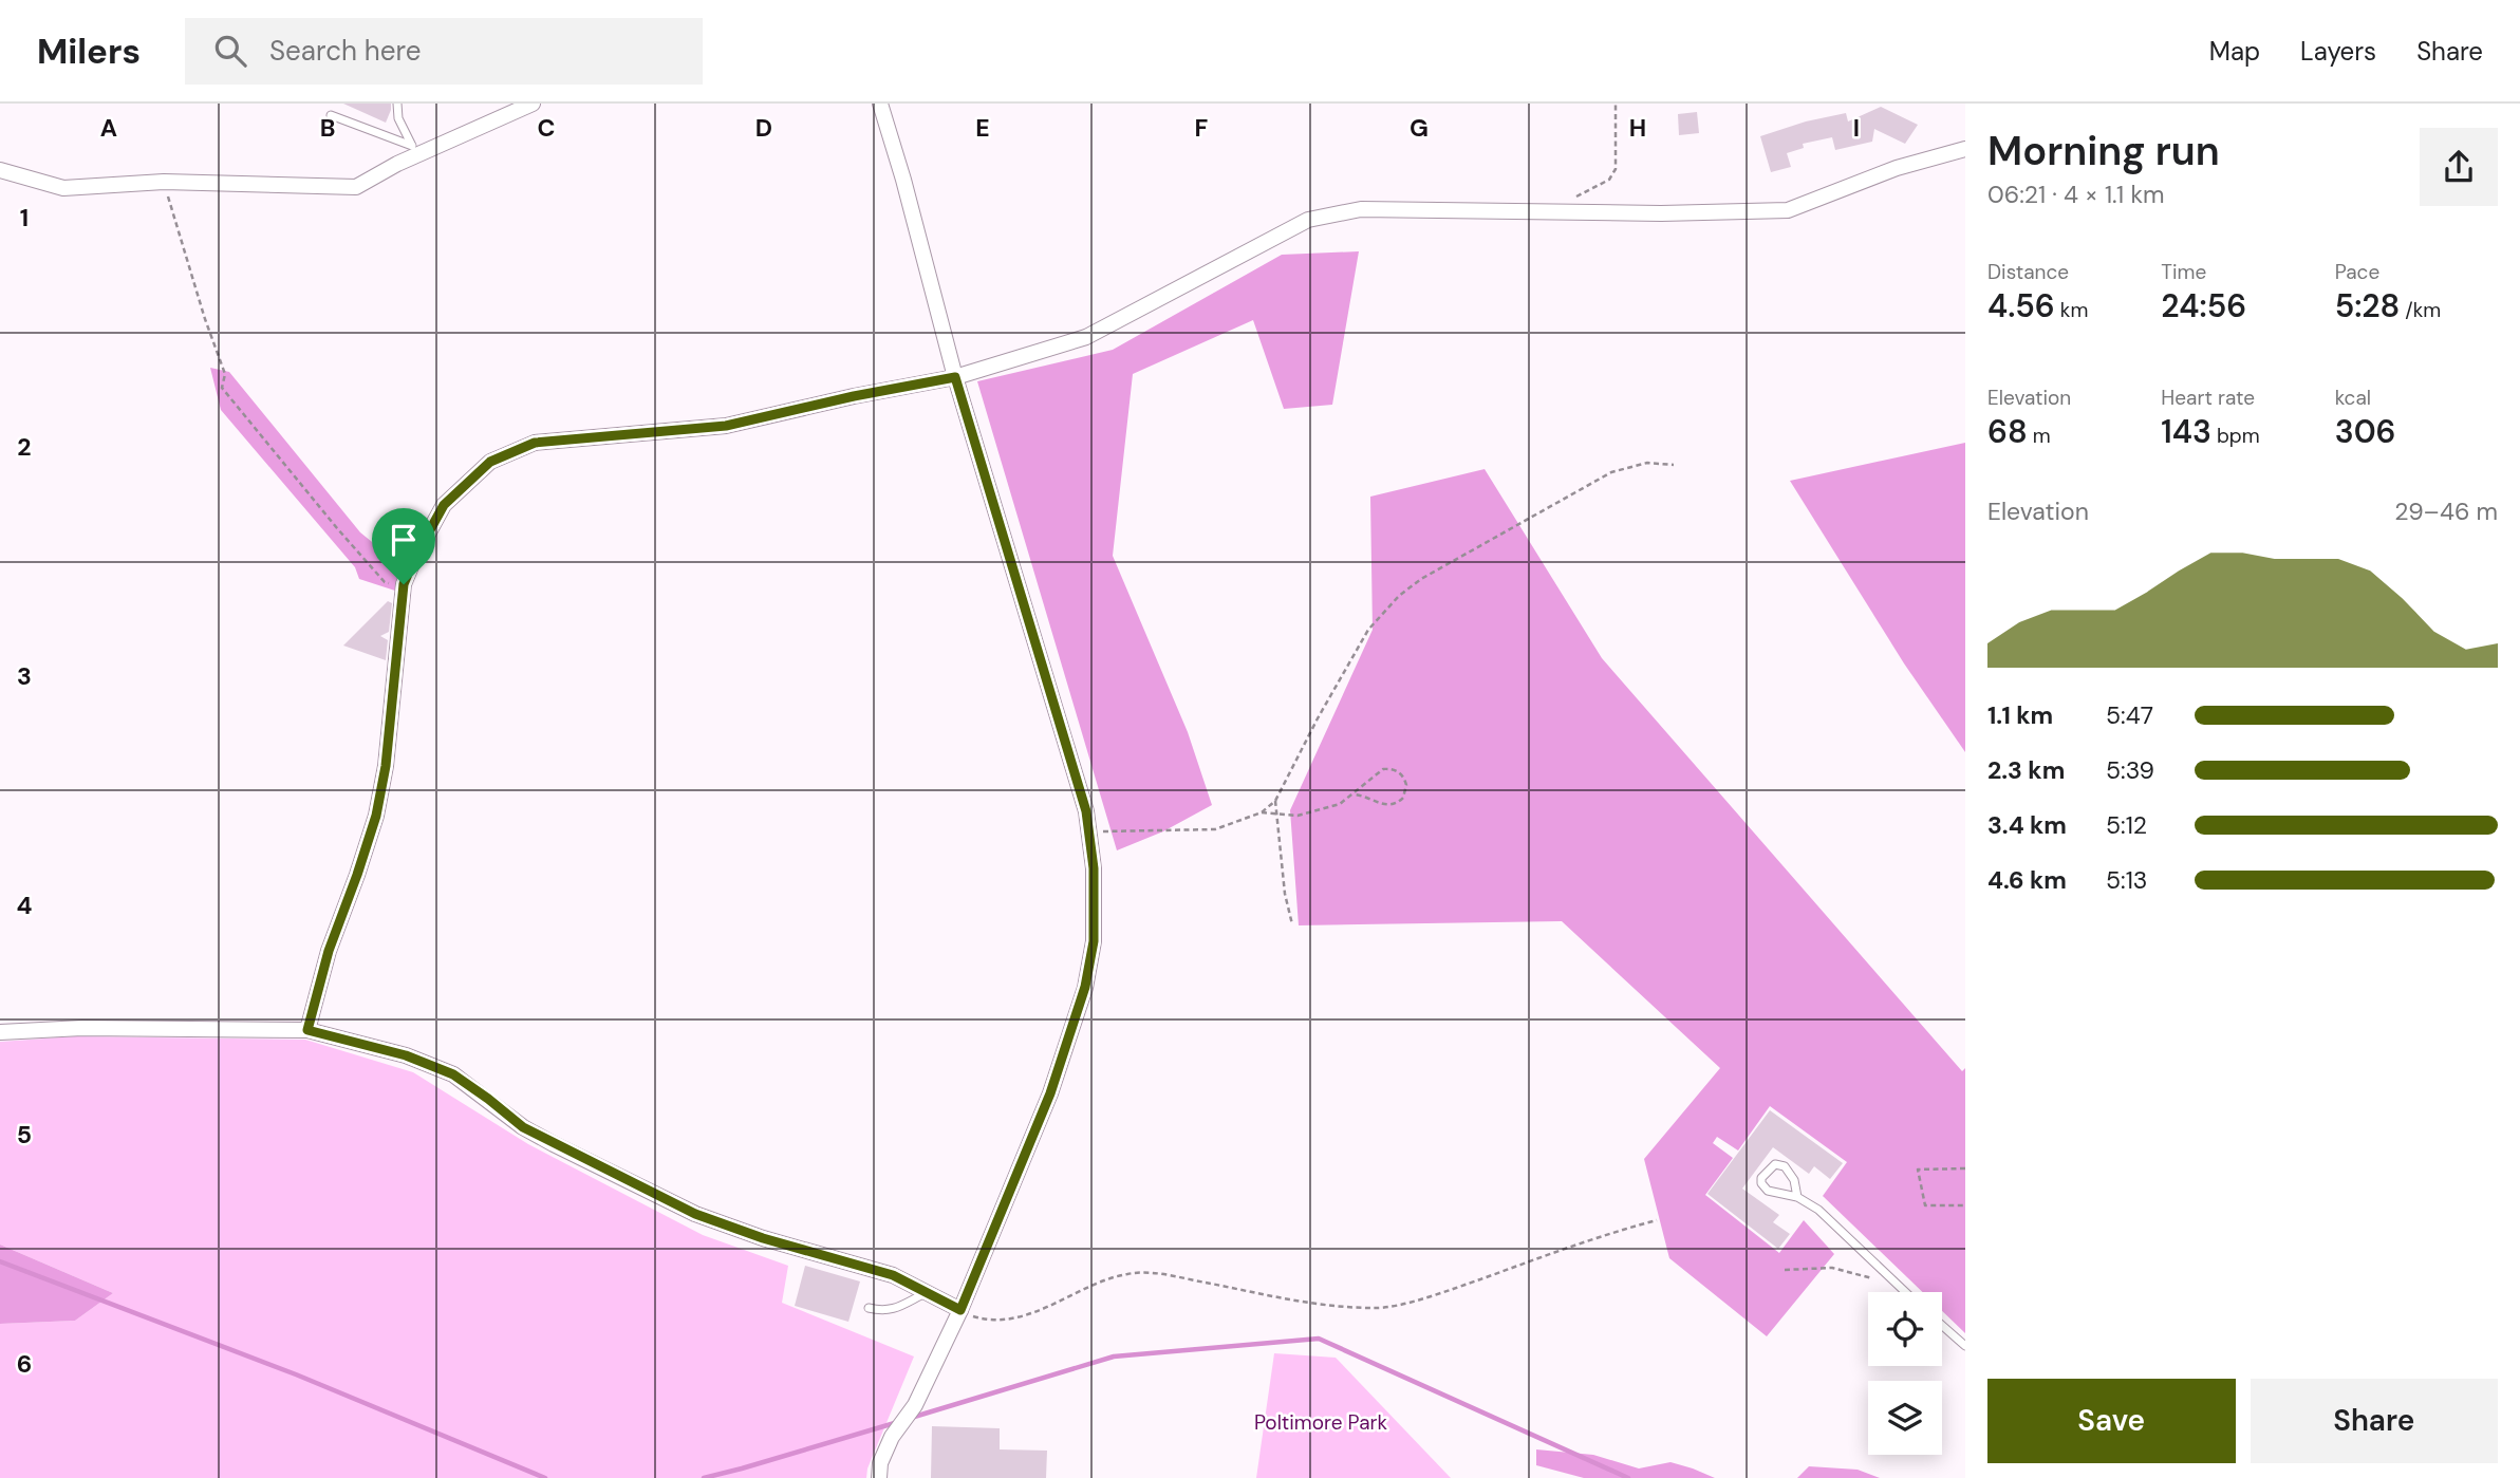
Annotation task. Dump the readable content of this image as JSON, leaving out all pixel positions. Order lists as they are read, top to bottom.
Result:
{
  "parks": ["Poltimore Park"],
  "page": {
    "header": "Milers",
    "search": "Search here",
    "nav": ["Map", "Layers", "Share"],
    "heading": ["Morning run", "06:21 · 4 × 1.1 km"],
    "stats": [
      ["Distance", "4.56 km"],
      ["Time", "24:56"],
      ["Pace", "5:28 /km"],
      ["Elevation", "68 m"],
      ["Heart rate", "143 bpm"],
      ["kcal", "306"]
    ],
    "chart": ["Elevation", "29–46 m"],
    "list": [
      {
        "name": "1.1 km",
        "note": "5:47"
      },
      {
        "name": "2.3 km",
        "note": "5:39"
      },
      {
        "name": "3.4 km",
        "note": "5:12"
      },
      {
        "name": "4.6 km",
        "note": "5:13"
      }
    ],
    "buttons": ["Save", "Share"]
  },
  "grid": {
    "columns": [
      "A",
      "B",
      "C",
      "D",
      "E",
      "F",
      "G",
      "H",
      "I"
    ],
    "rows": [
      "1",
      "2",
      "3",
      "4",
      "5",
      "6"
    ]
  }
}
